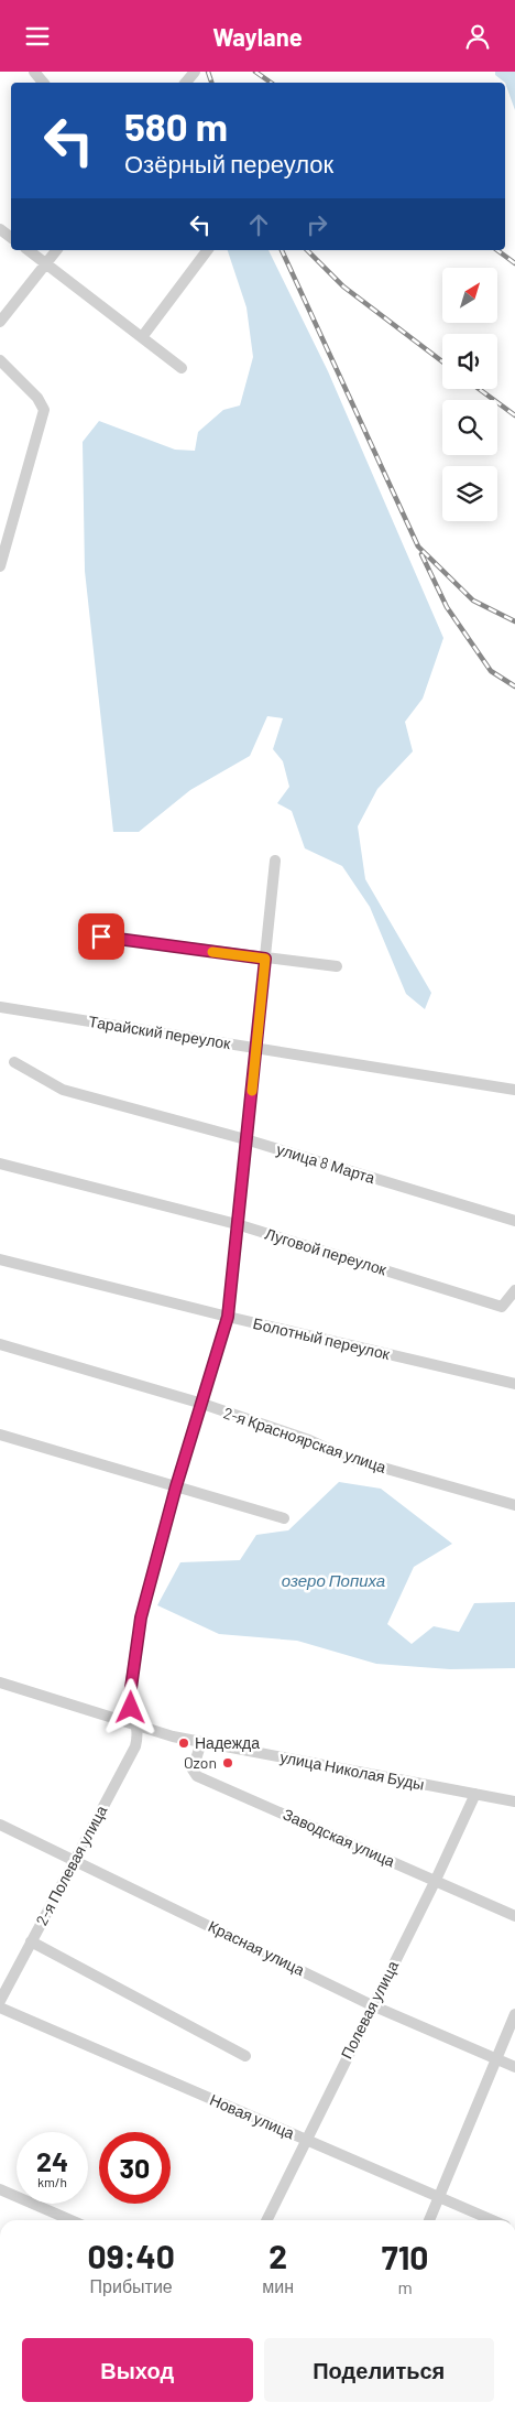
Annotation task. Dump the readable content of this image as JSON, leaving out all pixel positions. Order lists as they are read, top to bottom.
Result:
{
  "streets": {
    "street": [
      "Тарайский переулок",
      "улица 8 Марта",
      "Луговой переулок",
      "Болотный переулок",
      "2-я Красноярская улица",
      "улица Николая Буды",
      "Заводская улица",
      "2-я Полевая улица",
      "Красная улица",
      "Полевая улица",
      "Новая улица"
    ]
  },
  "crossings": [
    ["улица Николая Буды", "Заводская улица"],
    ["улица Николая Буды", "2-я Полевая улица"],
    ["улица Николая Буды", "Полевая улица"],
    ["Заводская улица", "Полевая улица"],
    ["2-я Полевая улица", "Красная улица"],
    ["Красная улица", "Полевая улица"],
    ["Полевая улица", "Новая улица"]
  ],
  "water": ["озеро Попиха"],
  "places": ["Надежда", "Ozon"],
  "north": "top right",
  "page": {
    "header": "Waylane",
    "turn": ["580 m", "Озёрный переулок"],
    "speed": "24 km/h",
    "limit": "30",
    "eta": [
      "09:40",
      "Прибытие",
      "2",
      "мин",
      "710",
      "m"
    ],
    "buttons": ["Выход", "Поделиться"]
  }
}
